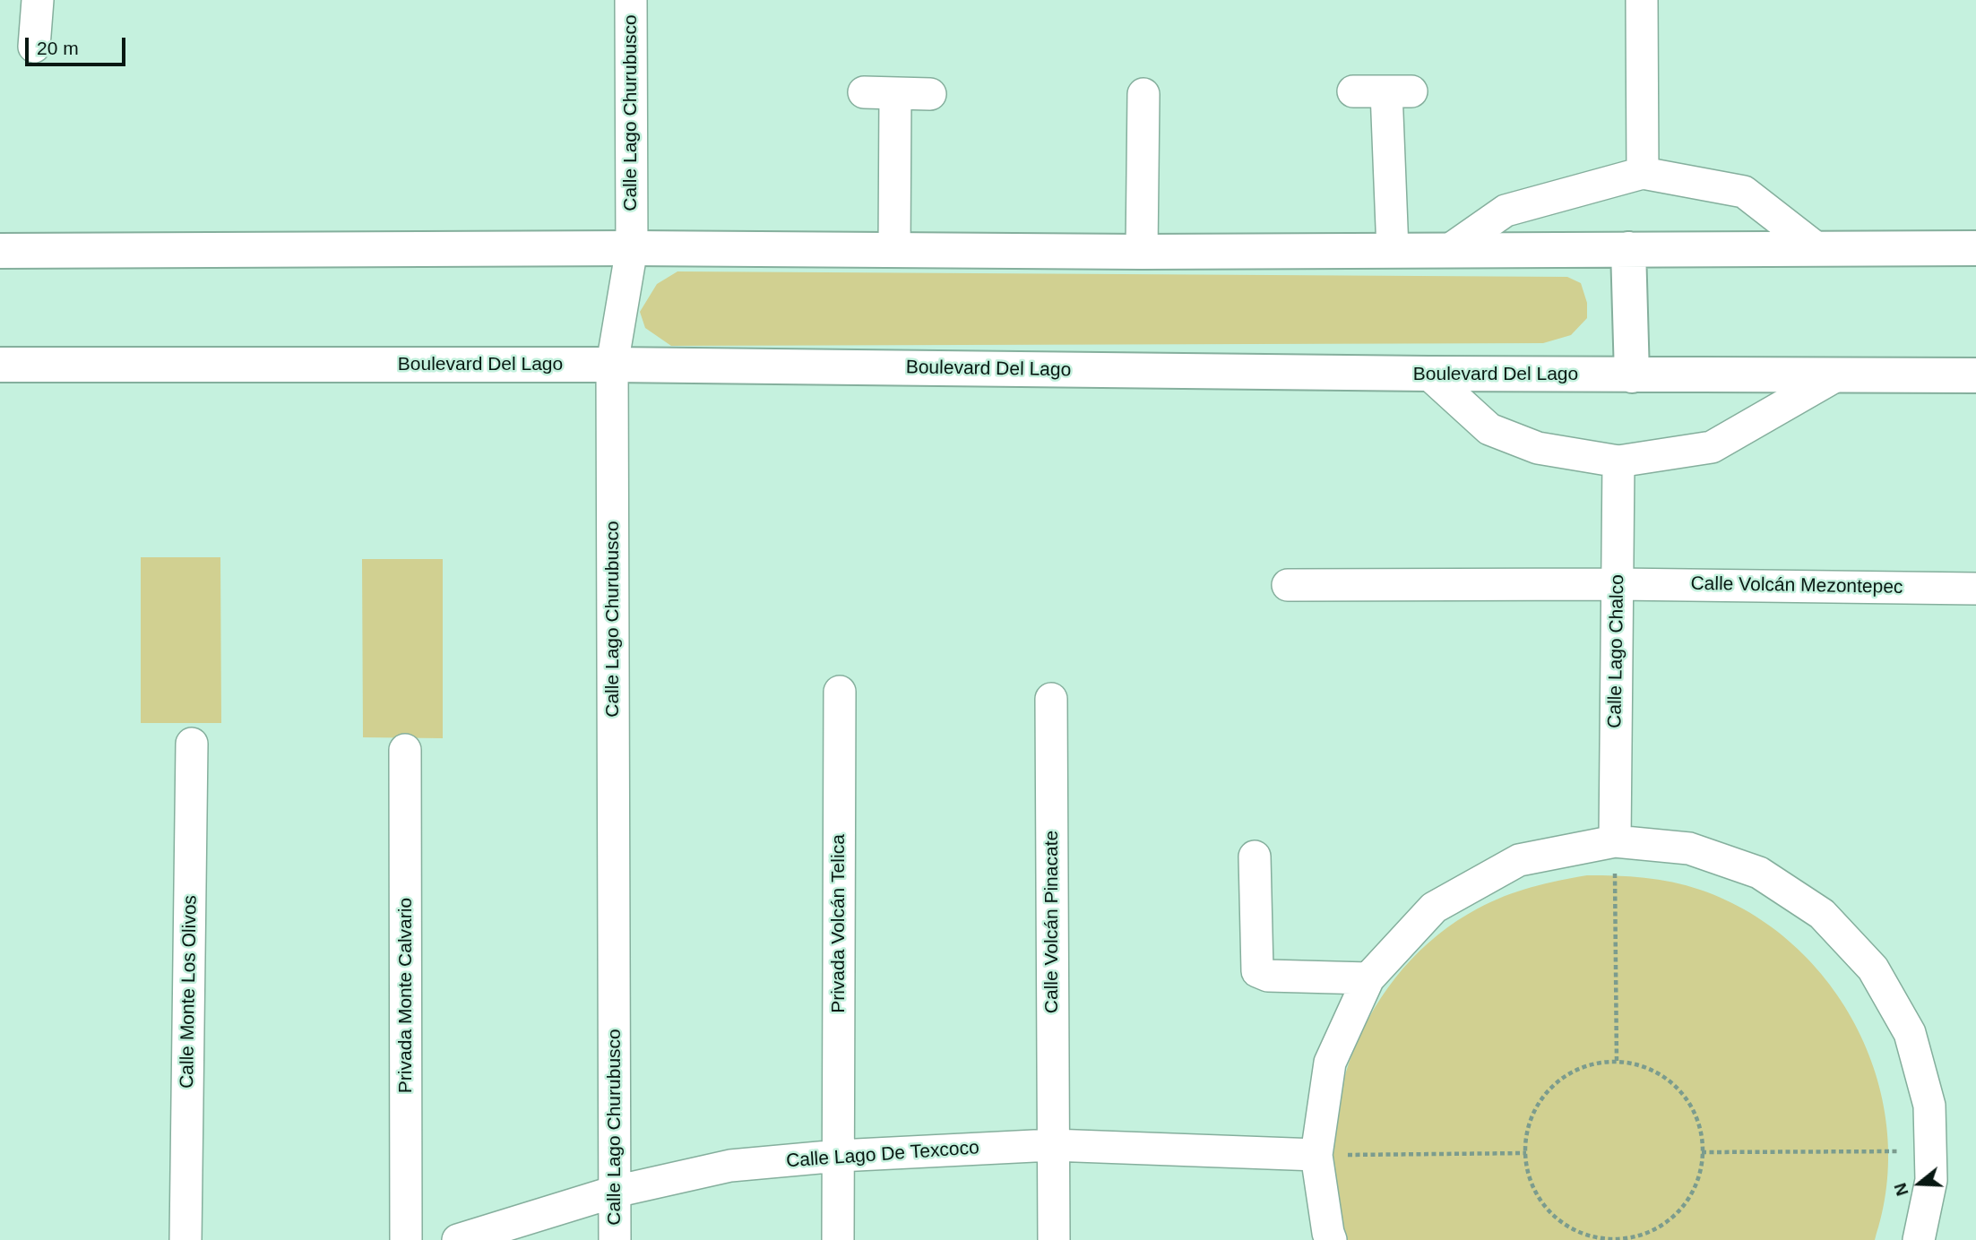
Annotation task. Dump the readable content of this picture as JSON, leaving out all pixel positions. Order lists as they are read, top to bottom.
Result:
{
  "streets": {
    "street": [
      "Calle Lago Churubusco",
      "Boulevard Del Lago",
      "Calle Volcán Mezontepec",
      "Calle Lago Chalco",
      "Calle Volcán Pinacate",
      "Privada Volcán Telica",
      "Calle Monte Los Olivos",
      "Privada Monte Calvario",
      "Calle Lago De Texcoco"
    ]
  },
  "crossings": [
    ["Calle Lago Churubusco", "Boulevard Del Lago"],
    ["Calle Lago Churubusco", "Calle Lago De Texcoco"],
    ["Calle Volcán Mezontepec", "Calle Lago Chalco"],
    ["Calle Volcán Pinacate", "Calle Lago De Texcoco"],
    ["Privada Volcán Telica", "Calle Lago De Texcoco"]
  ],
  "scale_bar": "20 m",
  "north": "left"
}
